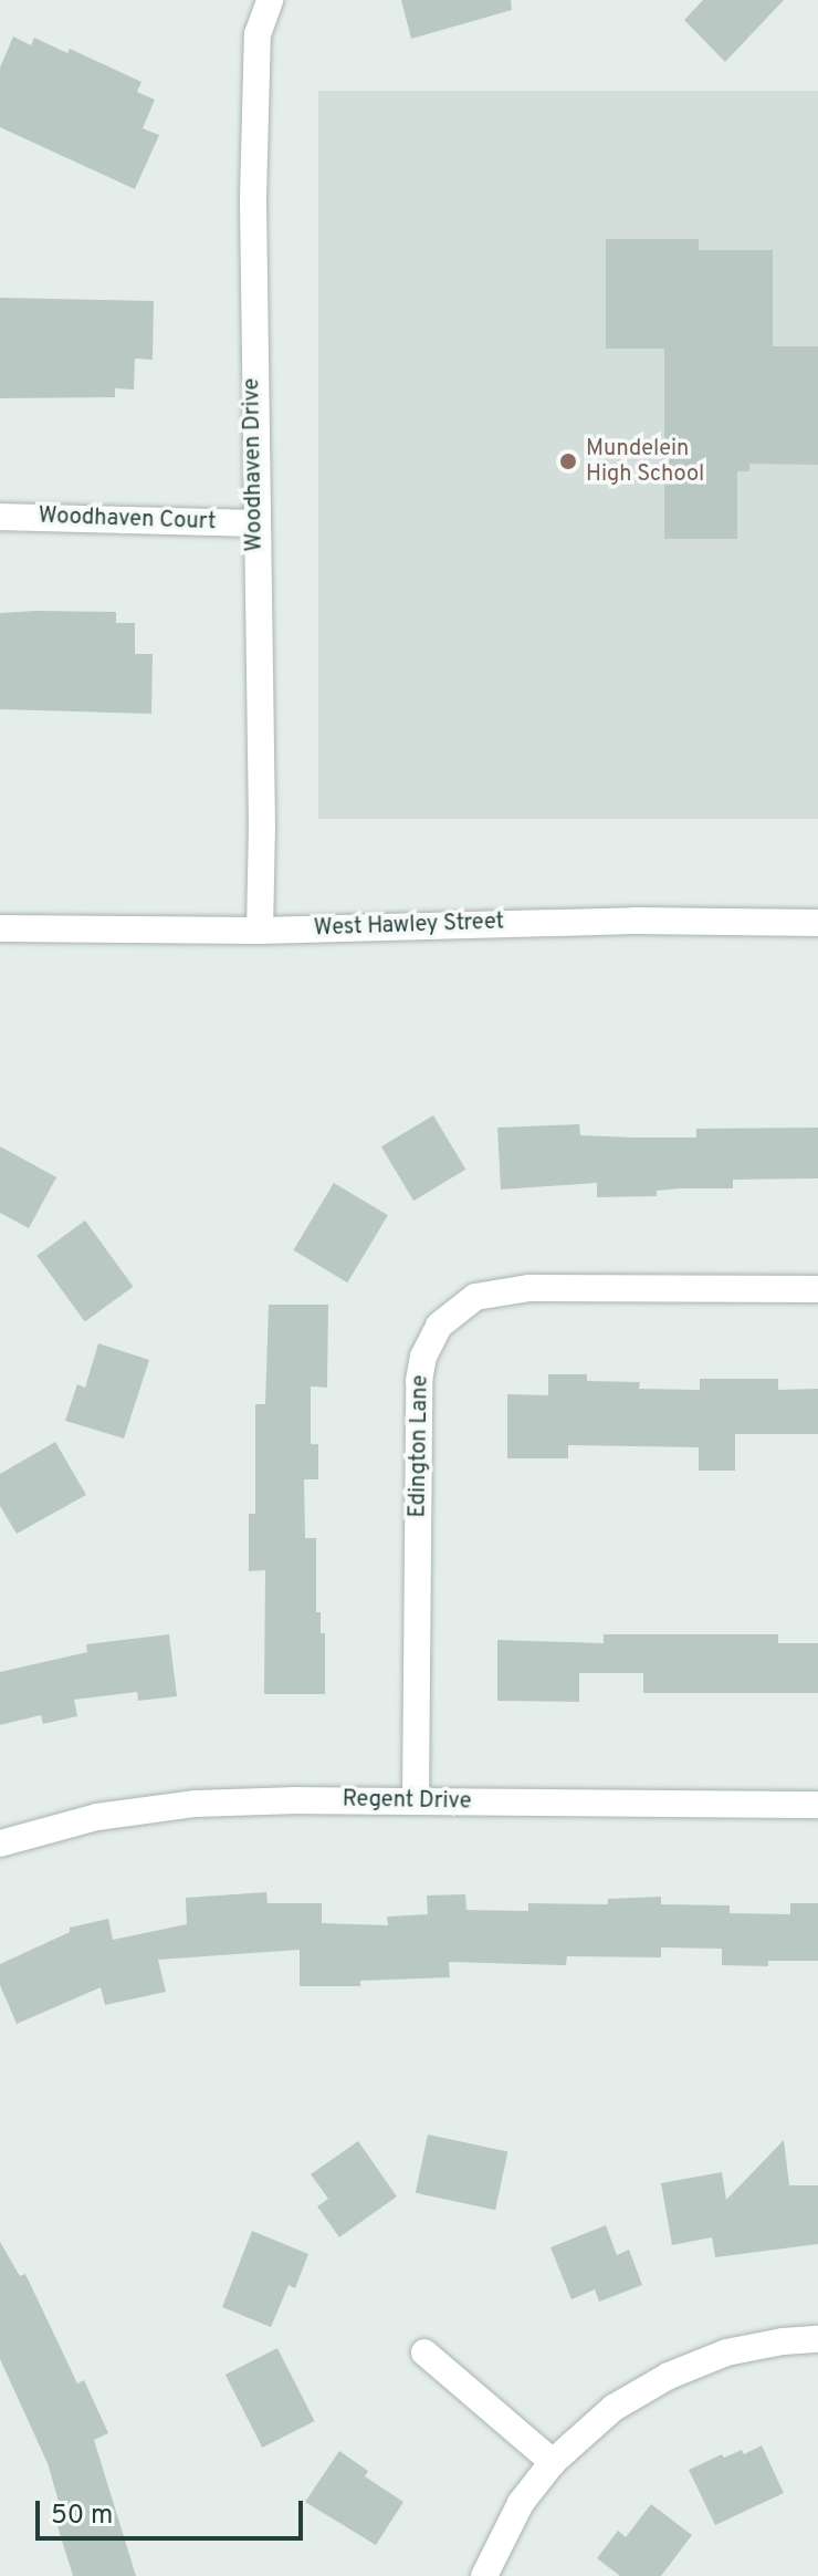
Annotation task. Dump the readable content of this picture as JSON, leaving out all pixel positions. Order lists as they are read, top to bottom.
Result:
{
  "streets": {
    "street": [
      "Woodhaven Drive",
      "Woodhaven Court",
      "West Hawley Street",
      "Edington Lane",
      "Regent Drive"
    ]
  },
  "crossings": [
    ["Woodhaven Drive", "Woodhaven Court"],
    ["Woodhaven Drive", "West Hawley Street"],
    ["Edington Lane", "Regent Drive"]
  ],
  "places": ["Mundelein High School"],
  "scale_bar": "50 m"
}
